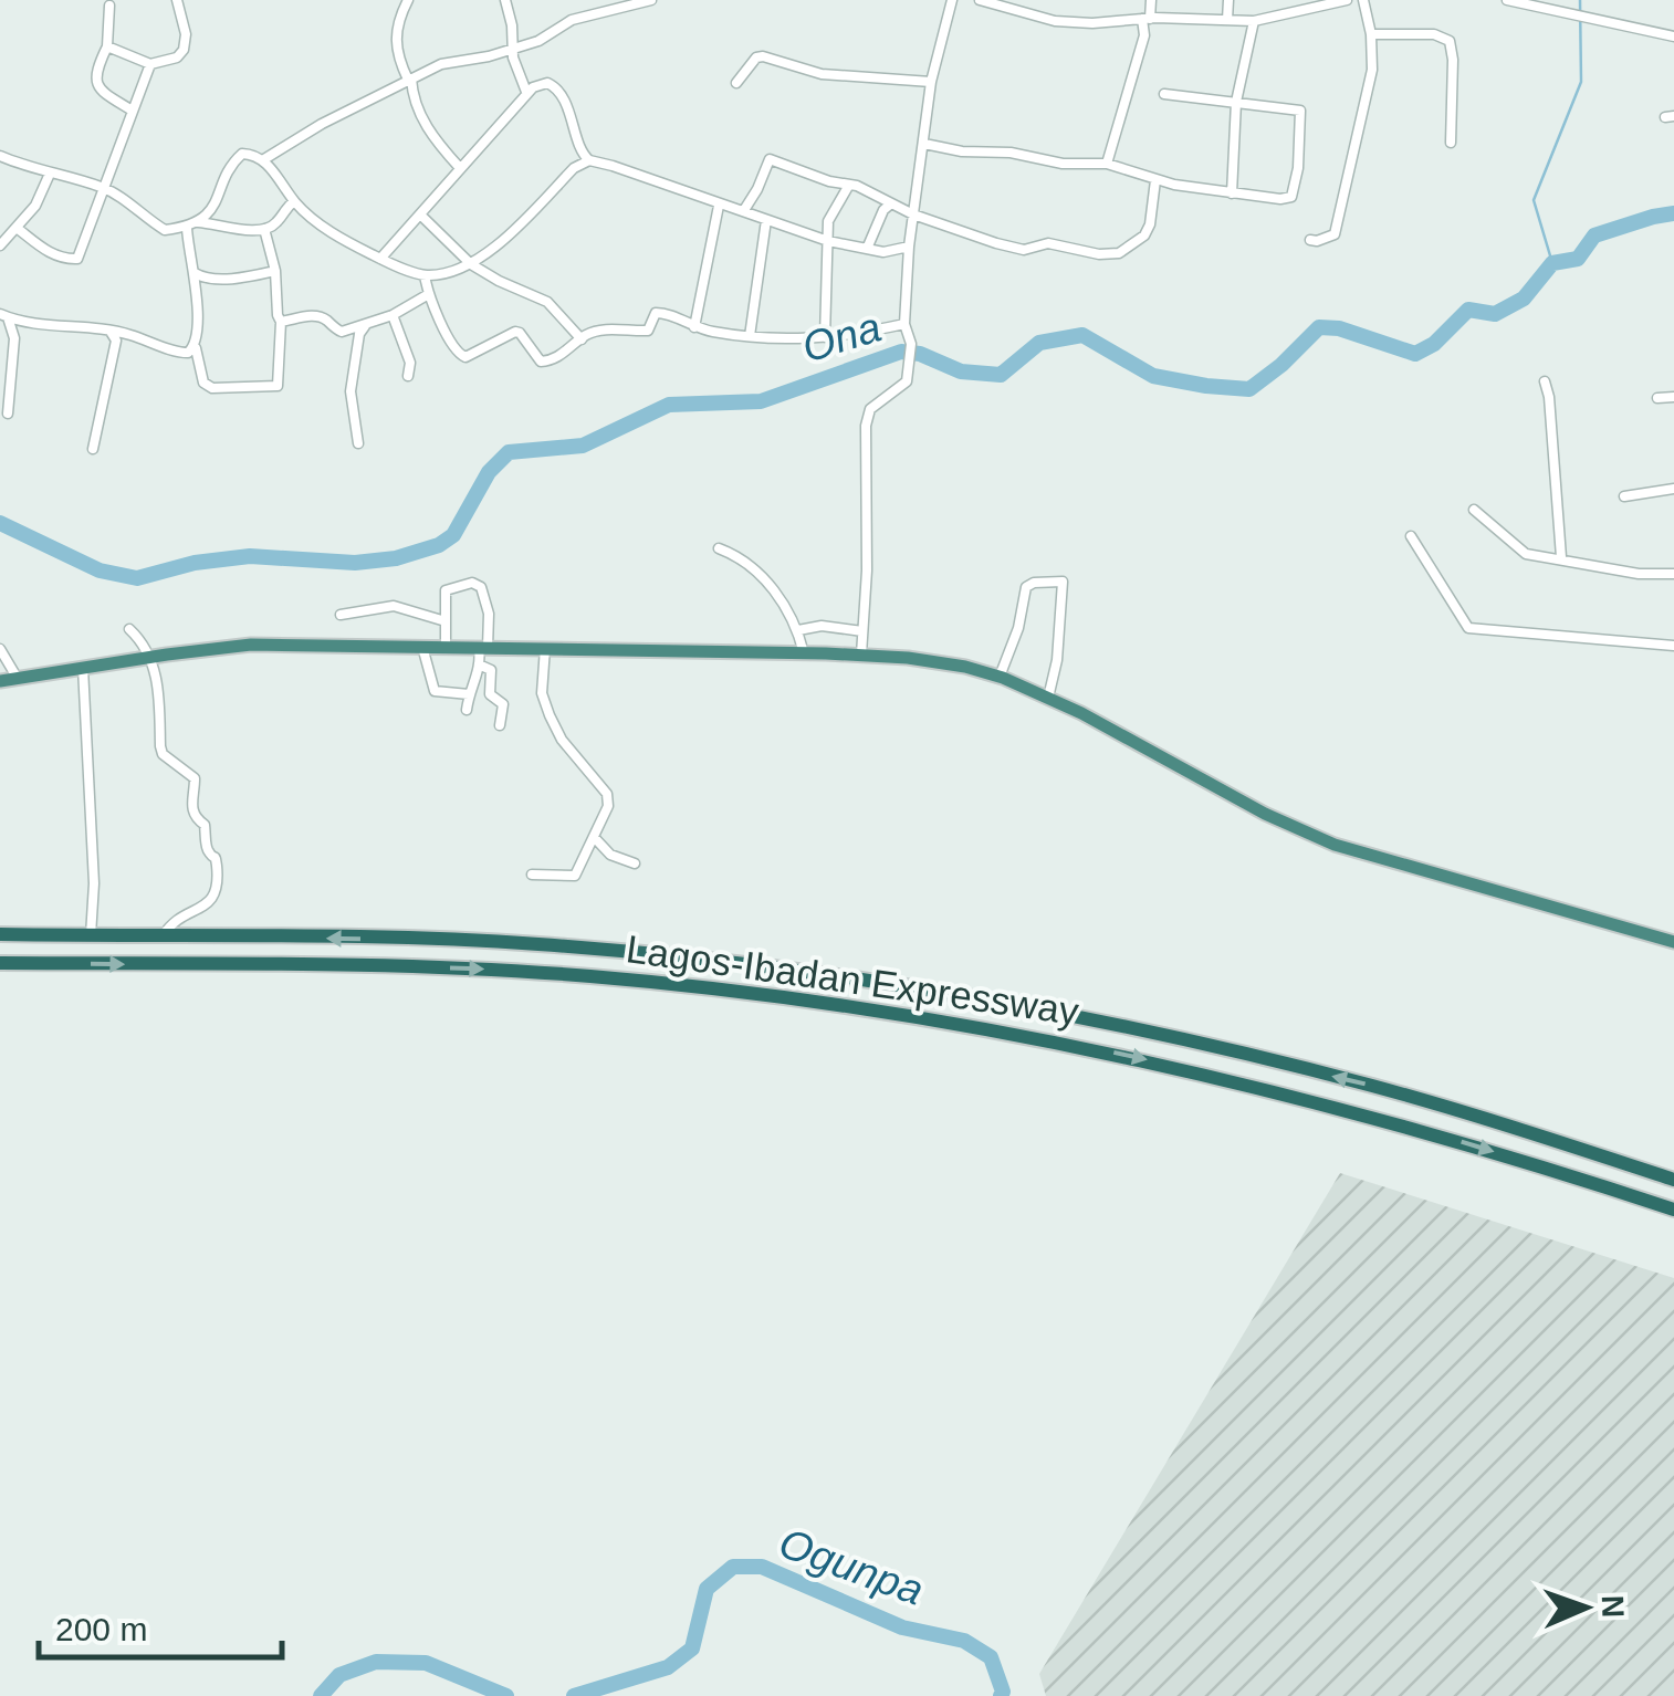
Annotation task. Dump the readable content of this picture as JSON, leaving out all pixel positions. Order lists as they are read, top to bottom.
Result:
{
  "streets": {
    "highway": ["Lagos-Ibadan Expressway"]
  },
  "water": ["Ona", "Ogunpa"],
  "scale_bar": "200 m",
  "north": "right"
}
